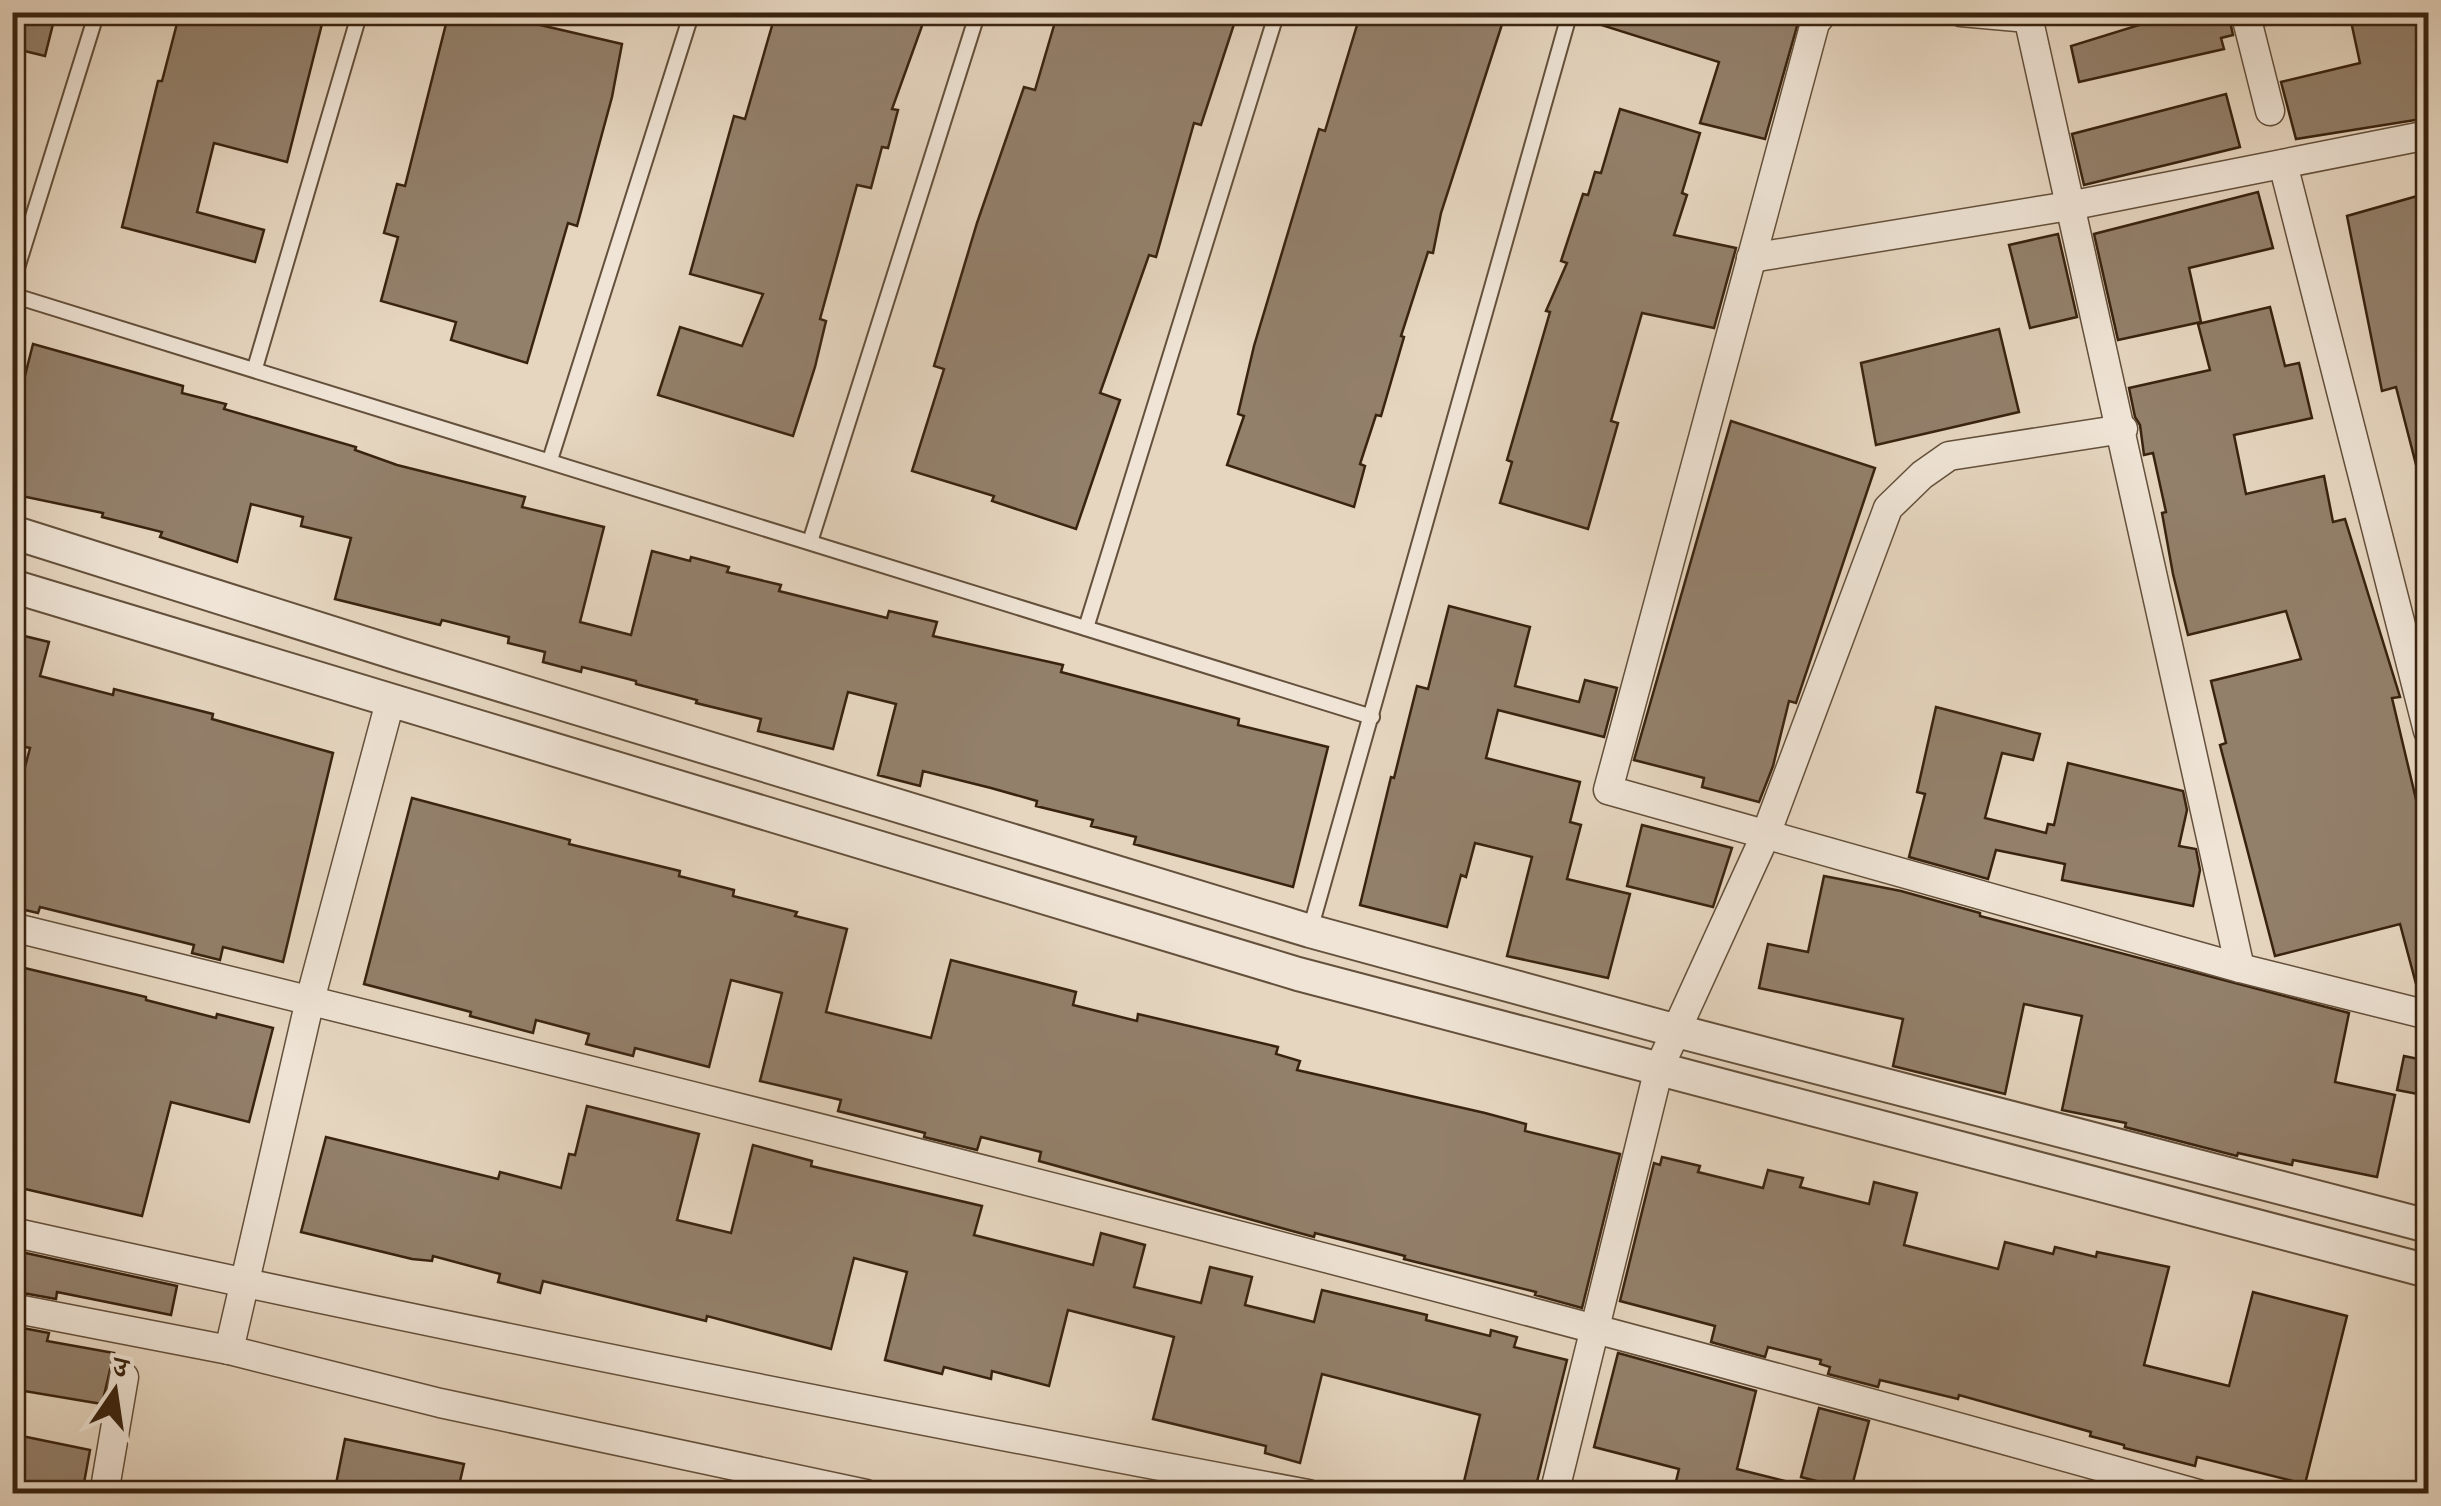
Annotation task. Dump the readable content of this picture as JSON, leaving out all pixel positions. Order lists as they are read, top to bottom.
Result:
{
  "north": "top"
}
